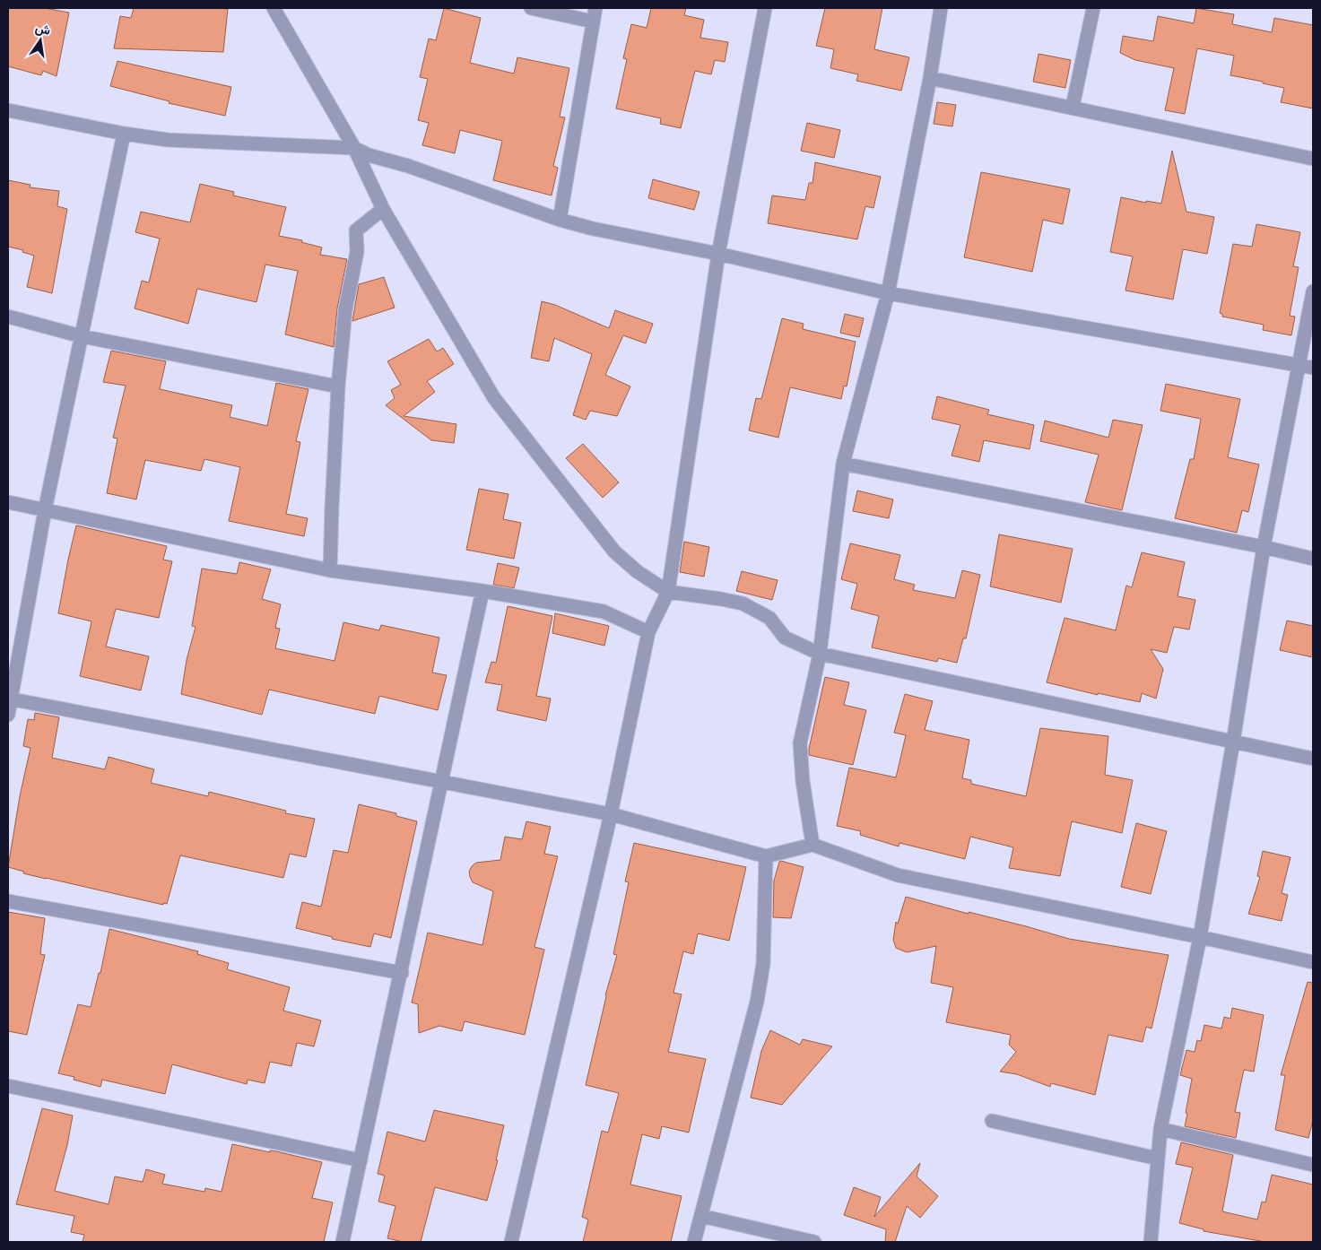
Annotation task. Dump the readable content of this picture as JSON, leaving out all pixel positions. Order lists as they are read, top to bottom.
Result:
{
  "north": "top"
}
